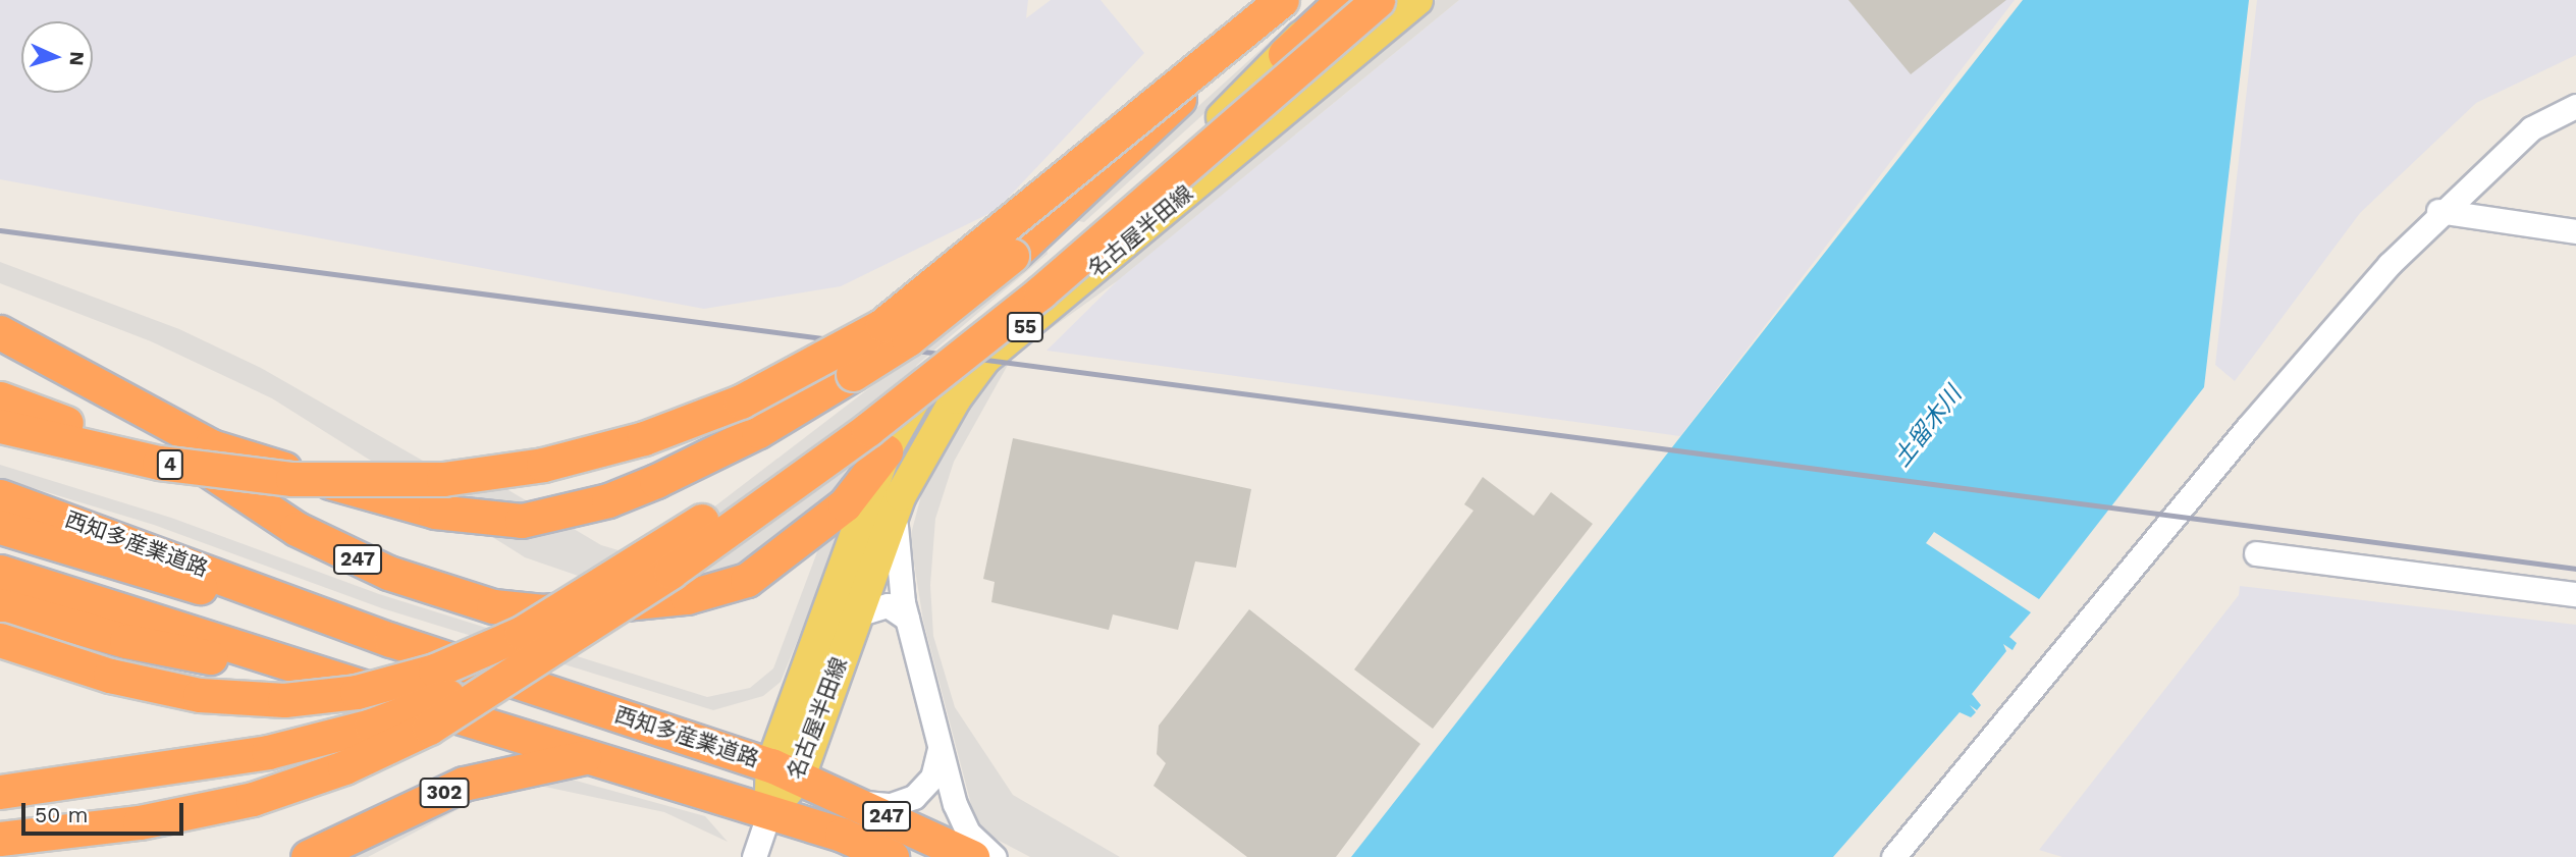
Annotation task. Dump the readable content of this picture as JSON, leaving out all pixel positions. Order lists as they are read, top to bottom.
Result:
{
  "streets": {
    "highway": [
      "4",
      "西知多産業道路",
      "247",
      "302"
    ],
    "main road": ["名古屋半田線", "55"]
  },
  "crossings": [
    ["名古屋半田線", "西知多産業道路"],
    ["名古屋半田線", "247"],
    ["247", "302"]
  ],
  "water": ["土留木川"],
  "scale_bar": "50 m",
  "north": "right"
}
